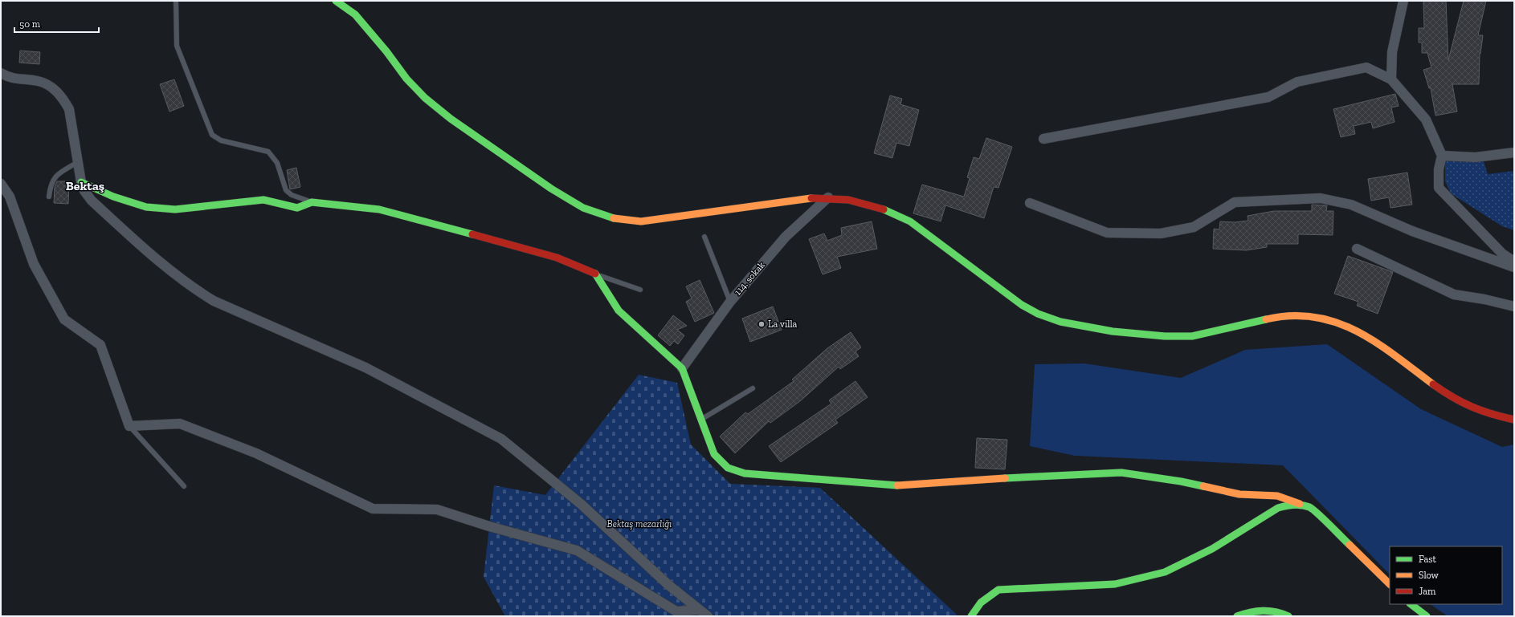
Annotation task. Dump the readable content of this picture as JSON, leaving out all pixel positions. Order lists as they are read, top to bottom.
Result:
{
  "streets": {
    "street": ["114. sokak"]
  },
  "districts": ["Bektaş"],
  "parks": ["Bektaş mezarlığı"],
  "places": ["La villa"],
  "legend": ["Fast", "Slow", "Jam"],
  "scale_bar": "50 m"
}
